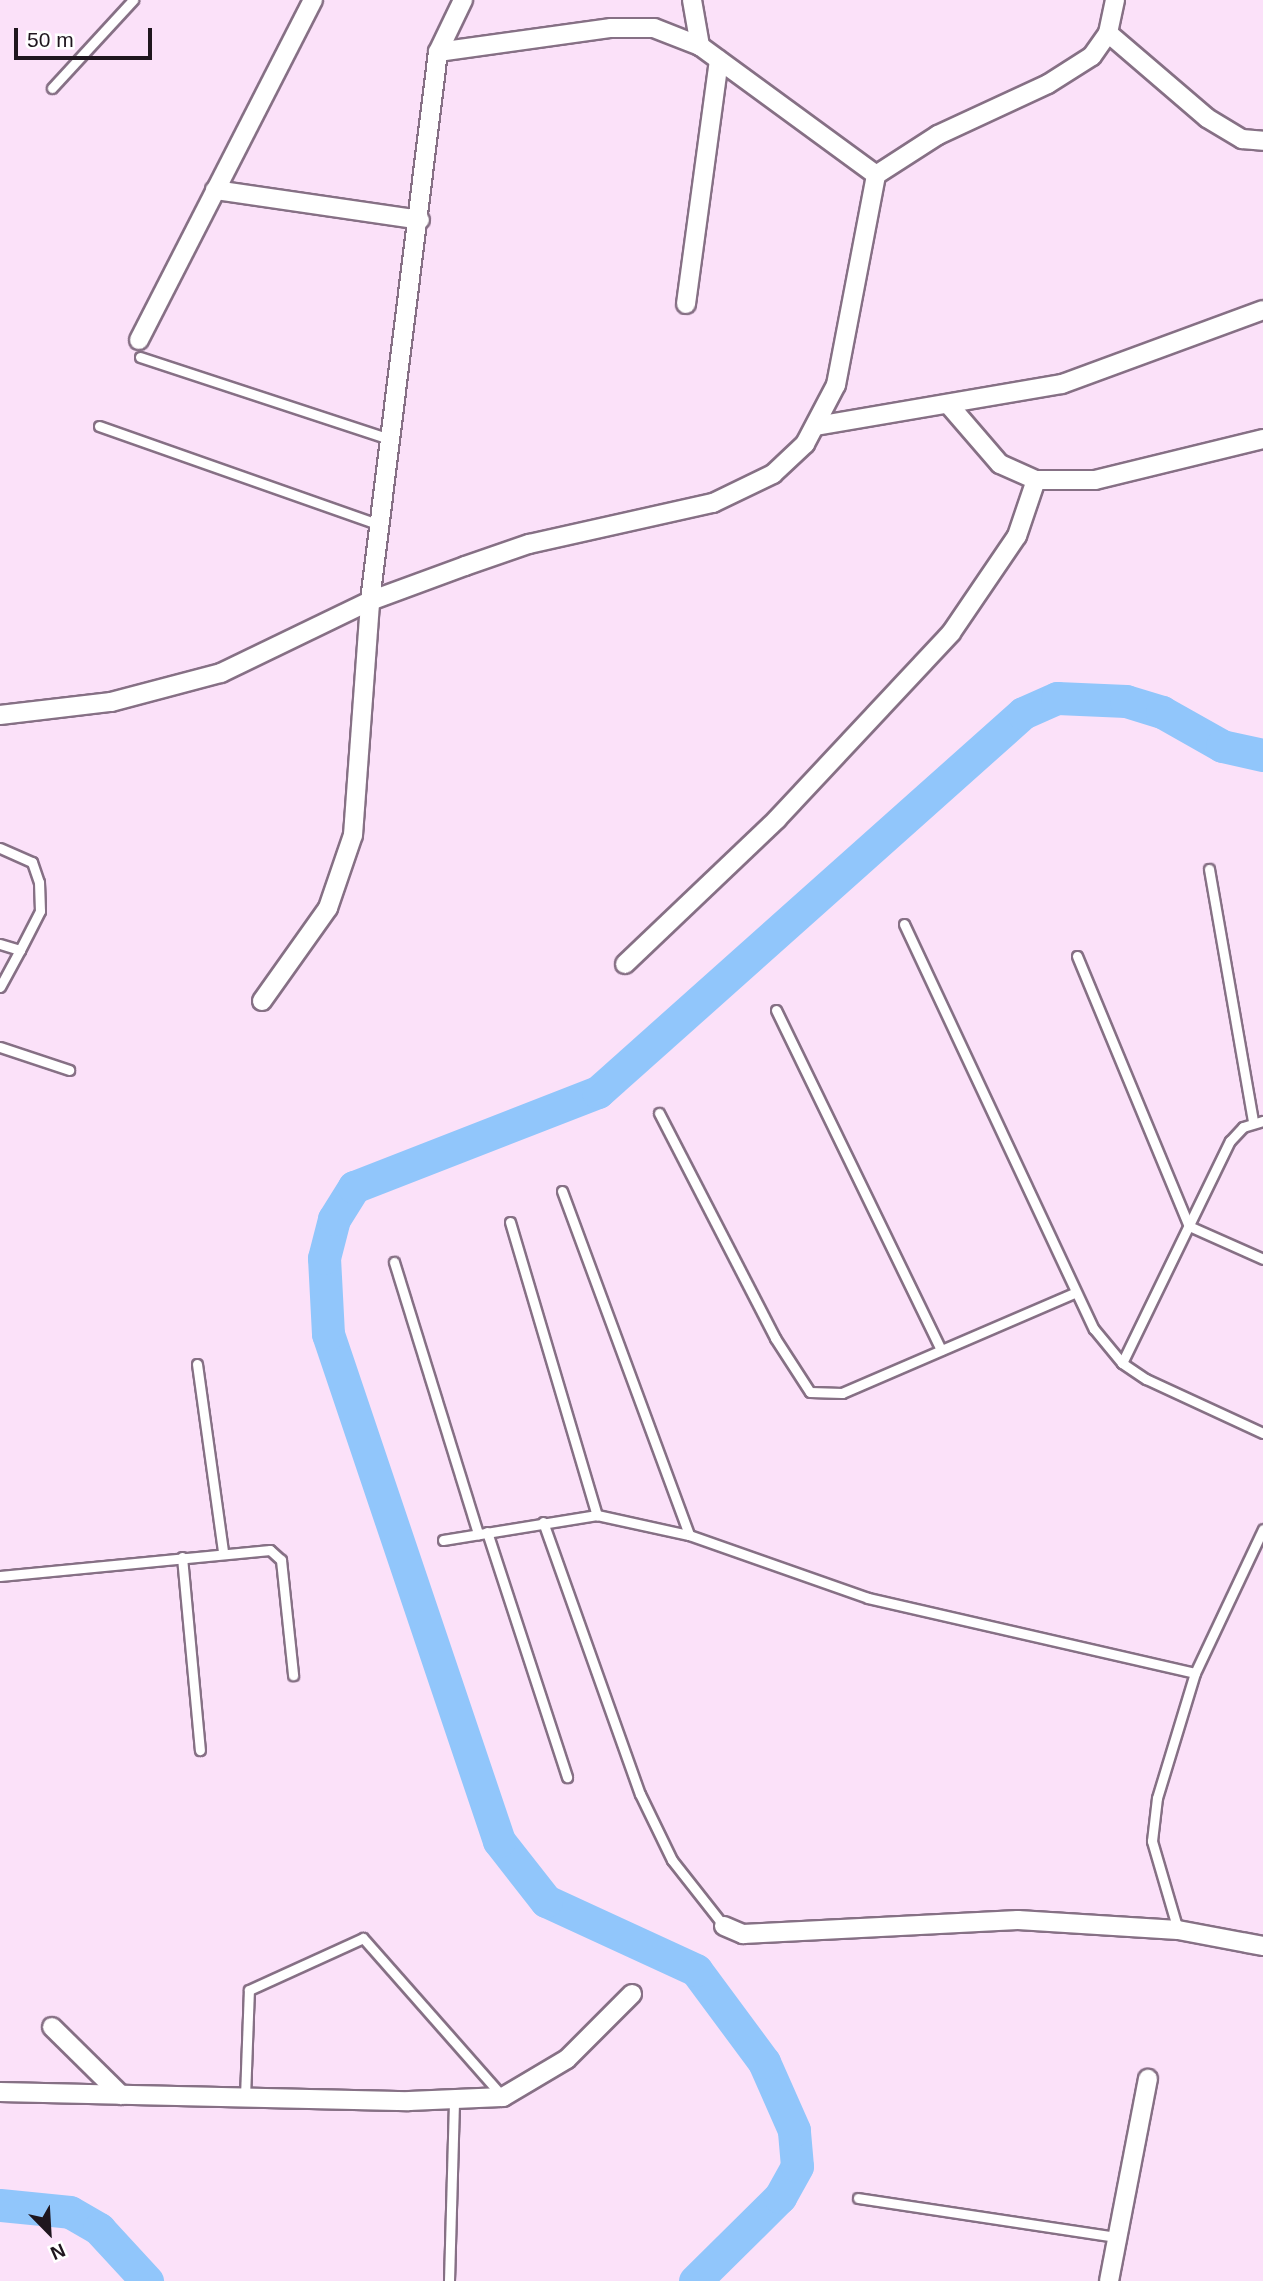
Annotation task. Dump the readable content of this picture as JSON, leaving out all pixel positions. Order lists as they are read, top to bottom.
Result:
{
  "scale_bar": "50 m",
  "north": "bottom right"
}
